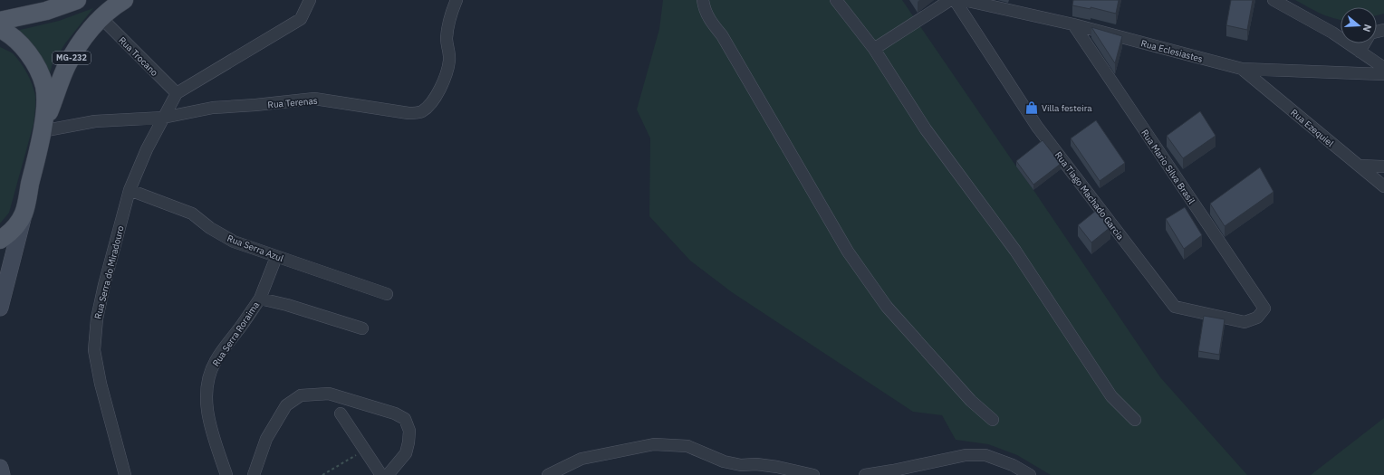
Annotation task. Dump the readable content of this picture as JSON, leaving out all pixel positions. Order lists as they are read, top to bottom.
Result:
{
  "streets": {
    "main road": ["MG-232"],
    "street": [
      "Rua Eclesiastes",
      "Rua Trocano",
      "Rua Terenas",
      "Rua Ezequiel",
      "Rua Mario Silva Brasil",
      "Rua Tiago Machado Garcia",
      "Rua Serra Azul",
      "Rua Serra do Miradouro",
      "Rua Serra Roraima"
    ]
  },
  "crossings": [
    ["Rua Eclesiastes", "Rua Ezequiel"],
    ["Rua Eclesiastes", "Rua Mario Silva Brasil"],
    ["Rua Trocano", "MG-232"],
    ["Rua Trocano", "Rua Serra do Miradouro"],
    ["MG-232", "Rua Terenas"],
    ["Rua Terenas", "Rua Serra do Miradouro"],
    ["Rua Mario Silva Brasil", "Rua Tiago Machado Garcia"],
    ["Rua Serra Azul", "Rua Serra do Miradouro"],
    ["Rua Serra Azul", "Rua Serra Roraima"]
  ],
  "places": {
    "shop": ["Villa festeira"]
  },
  "north": "right"
}
